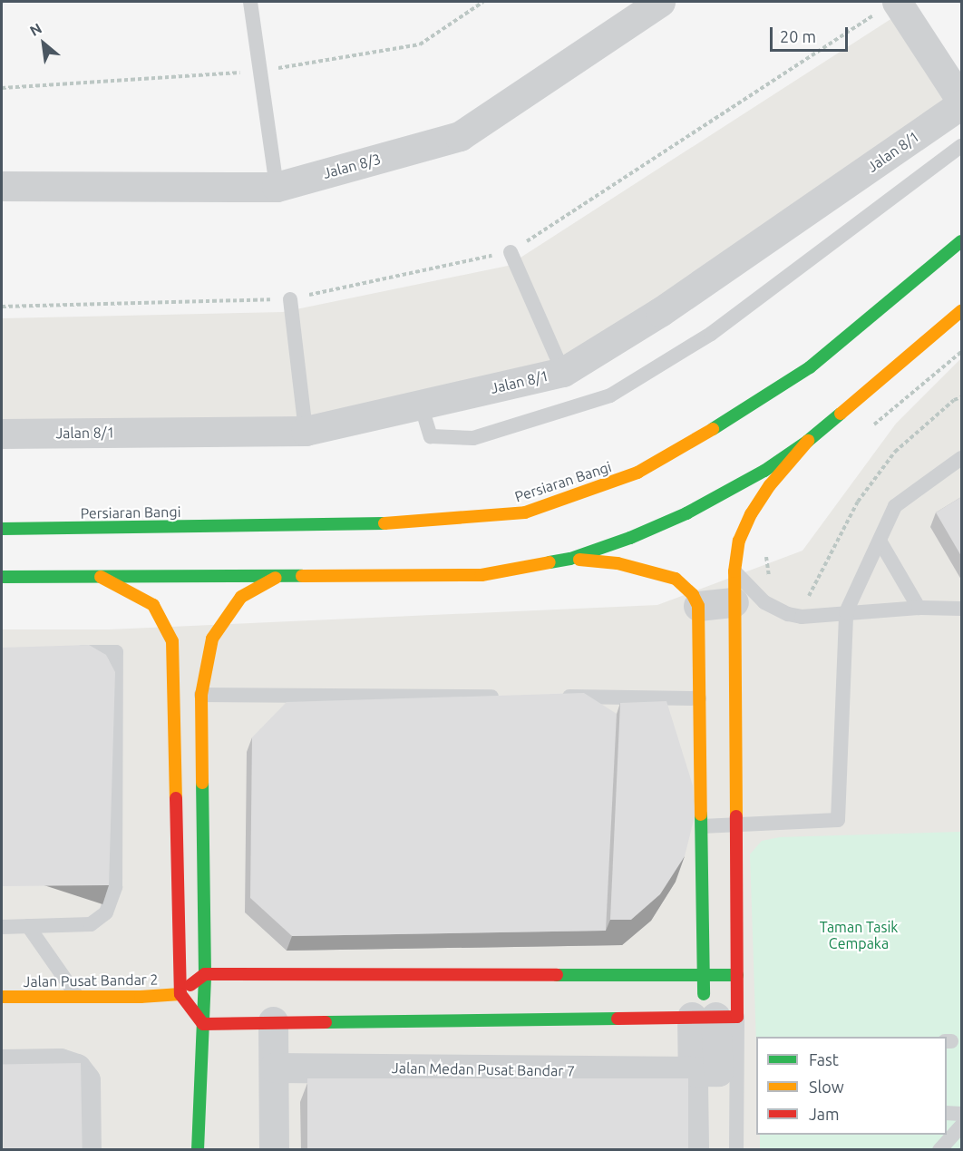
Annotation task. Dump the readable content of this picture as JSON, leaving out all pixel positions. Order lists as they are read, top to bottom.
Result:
{
  "streets": {
    "street": [
      "Jalan 8/1",
      "Jalan 8/3",
      "Persiaran Bangi",
      "Jalan Pusat Bandar 2",
      "Jalan Medan Pusat Bandar 7"
    ]
  },
  "parks": ["Taman Tasik Cempaka"],
  "legend": ["Fast", "Slow", "Jam"],
  "scale_bar": "20 m",
  "north": "top left"
}
